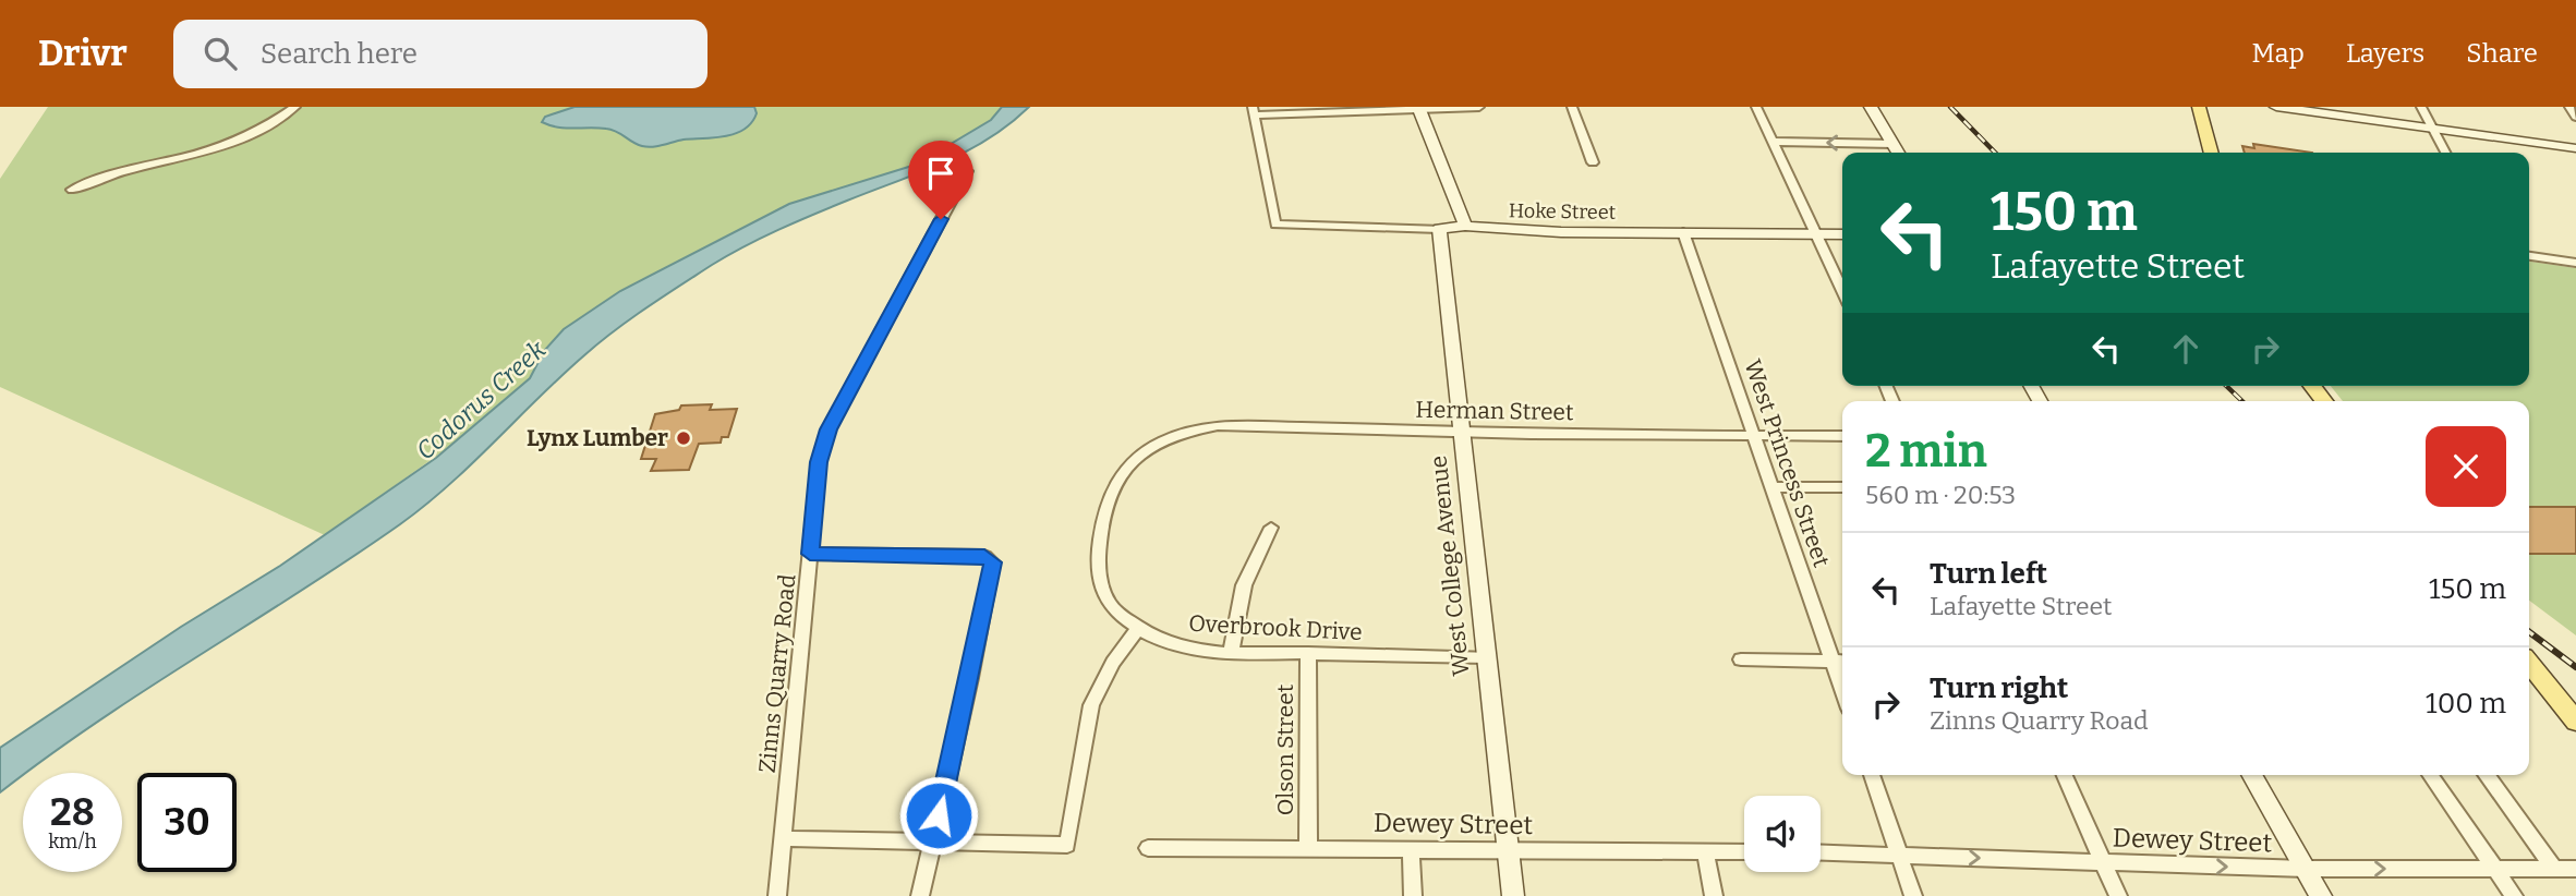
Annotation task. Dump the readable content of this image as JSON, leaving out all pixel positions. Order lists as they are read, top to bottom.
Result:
{
  "streets": {
    "street": [
      "Hoke Street",
      "Herman Street",
      "West Princess Street",
      "West College Avenue",
      "Overbrook Drive",
      "Zinns Quarry Road",
      "Olson Street",
      "Dewey Street"
    ]
  },
  "crossings": [
    ["Hoke Street", "West Princess Street"],
    ["Hoke Street", "West College Avenue"],
    ["Herman Street", "West Princess Street"],
    ["Herman Street", "West College Avenue"],
    ["Herman Street", "Overbrook Drive"],
    ["West College Avenue", "Overbrook Drive"],
    ["West College Avenue", "Dewey Street"],
    ["Overbrook Drive", "Olson Street"],
    ["Olson Street", "Dewey Street"]
  ],
  "one_way": ["Dewey Street"],
  "water": ["Codorus Creek"],
  "places": ["Lynx Lumber"],
  "page": {
    "header": "Drivr",
    "search": "Search here",
    "nav": ["Map", "Layers", "Share"],
    "turn": ["150 m", "Lafayette Street"],
    "heading": ["2 min", "560 m · 20:53"],
    "list": [
      {
        "name": "Turn left",
        "note": "Lafayette Street",
        "value": "150 m"
      },
      {
        "name": "Turn right",
        "note": "Zinns Quarry Road",
        "value": "100 m"
      }
    ],
    "speed": "28 km/h",
    "limit": "30"
  }
}
